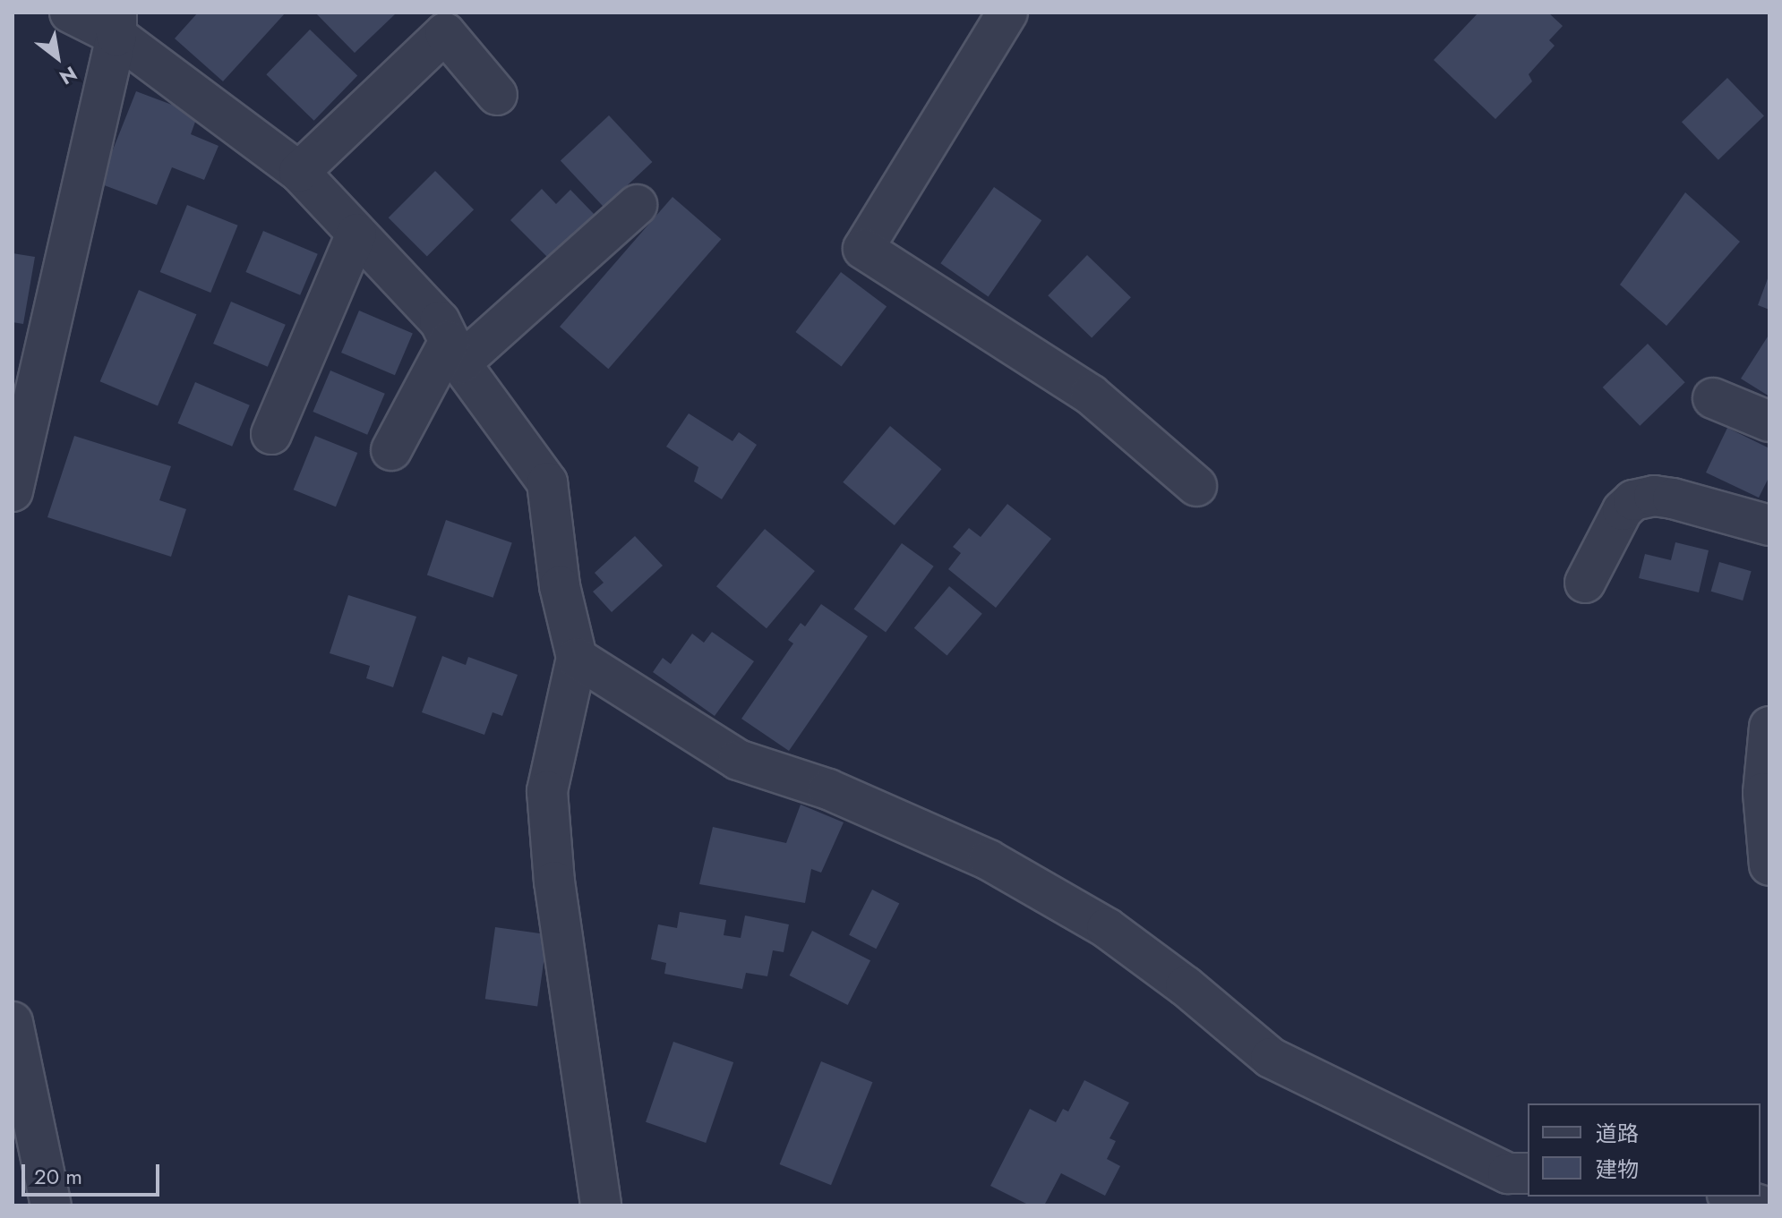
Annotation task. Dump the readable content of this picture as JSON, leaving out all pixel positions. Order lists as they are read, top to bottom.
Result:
{
  "legend": ["道路", "建物"],
  "scale_bar": "20 m",
  "north": "bottom right"
}
